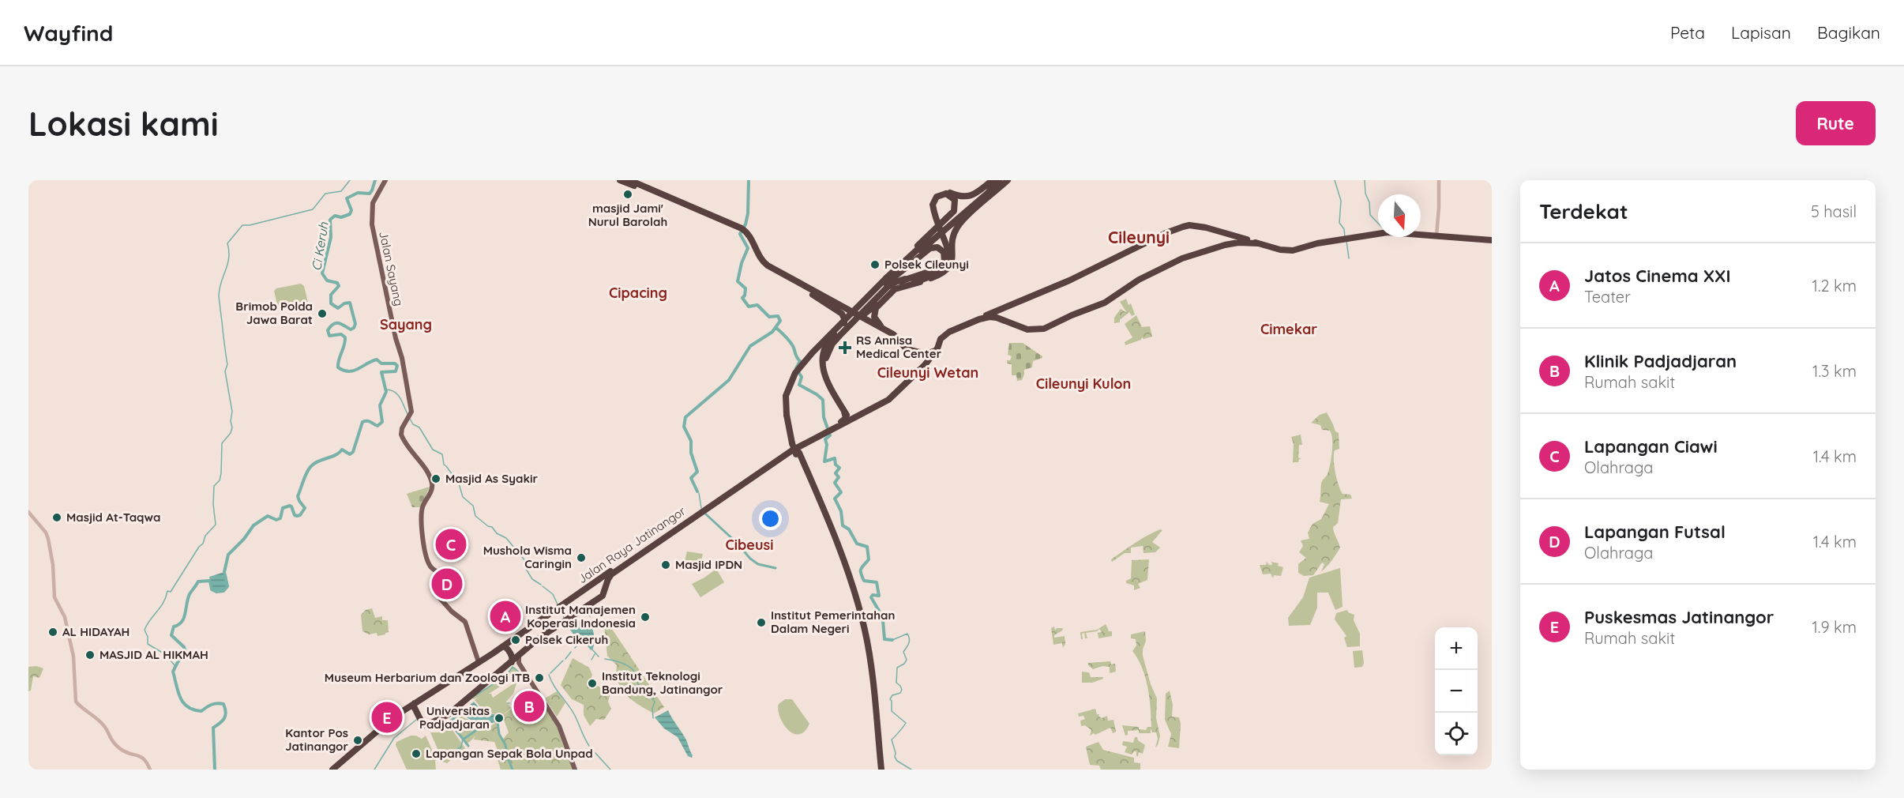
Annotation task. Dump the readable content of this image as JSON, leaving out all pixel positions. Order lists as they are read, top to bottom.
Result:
{
  "streets": {
    "highway": ["Jalan Raya Jatinangor"],
    "main road": ["Jalan Sayang"]
  },
  "crossings": [
    ["Jalan Sayang", "Jalan Raya Jatinangor"]
  ],
  "districts": [
    "Cileunyi",
    "Cipacing",
    "Sayang",
    "Cimekar",
    "Cileunyi Wetan",
    "Cileunyi Kulon",
    "Cibeusi"
  ],
  "water": ["Ci Keruh"],
  "places": {
    "other": [
      "masjid Jami' Nurul Barolah",
      "Polsek Cileunyi",
      "Brimob Polda Jawa Barat",
      "Masjid As Syakir",
      "Masjid At-Taqwa",
      "Mushola Wisma Caringin",
      "Masjid IPDN",
      "Institut Manajemen Koperasi Indonesia",
      "Institut Pemerintahan Dalam Negeri",
      "AL HIDAYAH",
      "Polsek Cikeruh",
      "MASJID AL HIKMAH",
      "Museum Herbarium dan Zoologi ITB",
      "Institut Teknologi Bandung, Jatinangor",
      "Universitas Padjadjaran",
      "Kantor Pos Jatinangor",
      "Lapangan Sepak Bola Unpad"
    ],
    "health": ["RS Annisa Medical Center"]
  },
  "north": "bottom",
  "page": {
    "header": "Wayfind",
    "nav": ["Peta", "Lapisan", "Bagikan"],
    "buttons": "Rute",
    "title": "Lokasi kami",
    "heading": ["Terdekat", "5 hasil"],
    "list": [
      {
        "mark": "A",
        "name": "Jatos Cinema XXI",
        "note": "Teater",
        "value": "1.2 km"
      },
      {
        "mark": "B",
        "name": "Klinik Padjadjaran",
        "note": "Rumah sakit",
        "value": "1.3 km"
      },
      {
        "mark": "C",
        "name": "Lapangan Ciawi",
        "note": "Olahraga",
        "value": "1.4 km"
      },
      {
        "mark": "D",
        "name": "Lapangan Futsal",
        "note": "Olahraga",
        "value": "1.4 km"
      },
      {
        "mark": "E",
        "name": "Puskesmas Jatinangor",
        "note": "Rumah sakit",
        "value": "1.9 km"
      }
    ],
    "pins": [
      "C",
      "D",
      "A",
      "B",
      "E"
    ],
    "map_buttons": ["+", "−"]
  }
}
